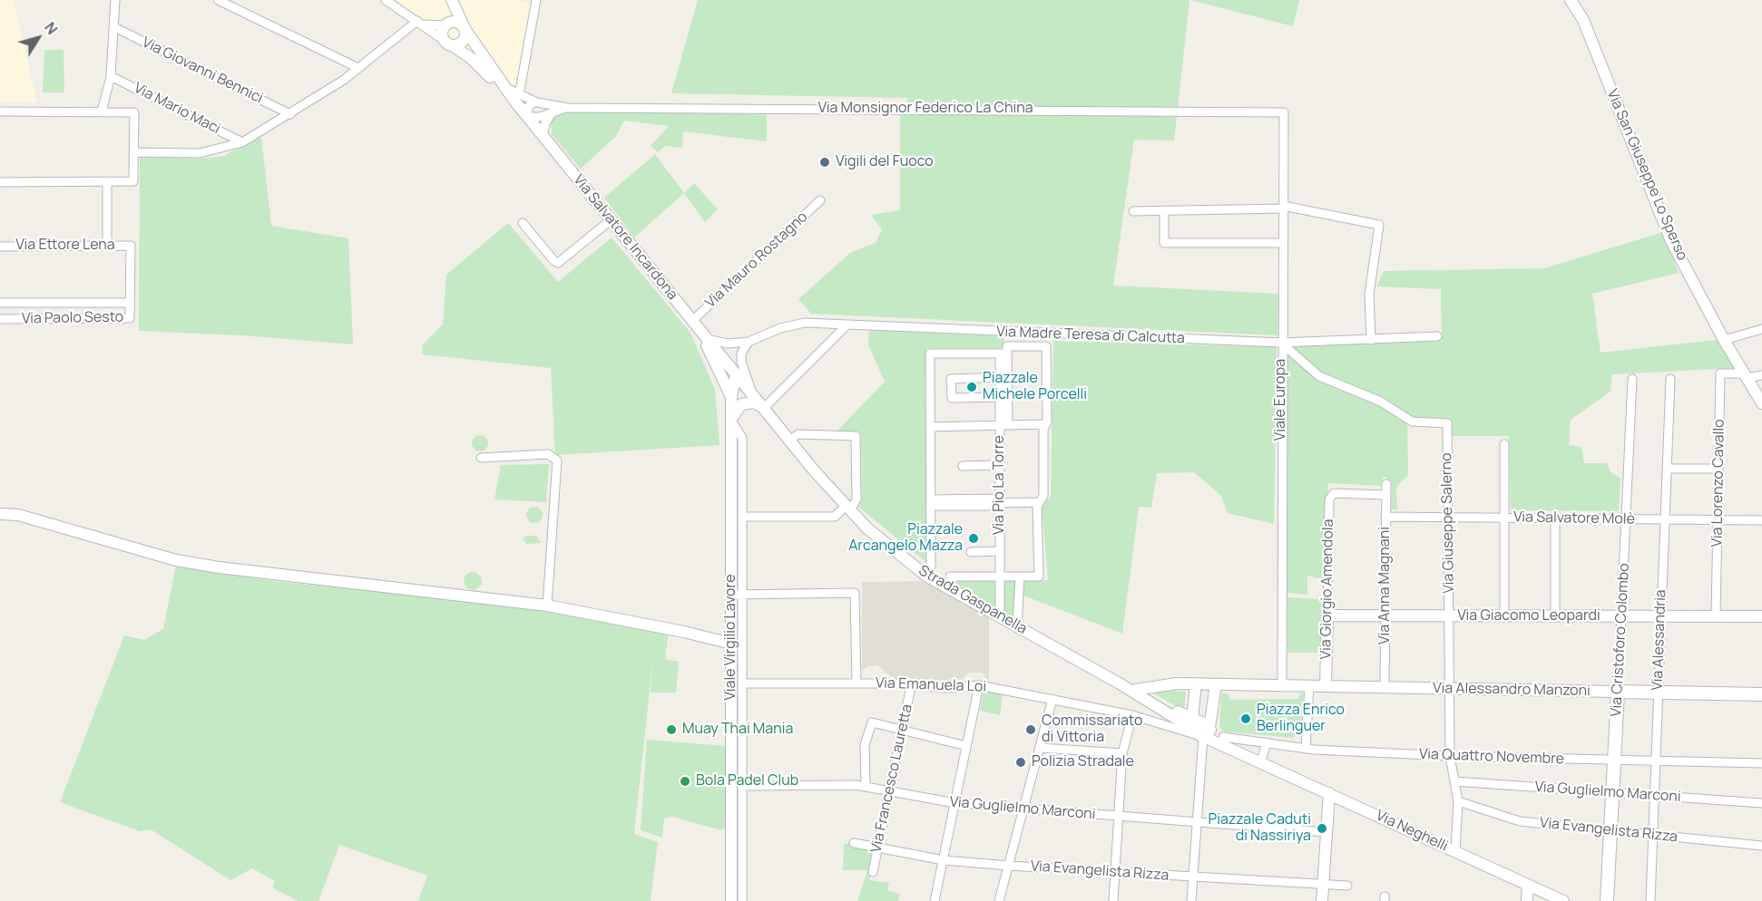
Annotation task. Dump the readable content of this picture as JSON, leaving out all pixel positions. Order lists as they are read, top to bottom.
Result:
{
  "streets": {
    "main road": ["Via Cristoforo Colombo", "Via Alessandro Manzoni"],
    "street": [
      "Via Giovanni Bennici",
      "Via Mario Maci",
      "Via Monsignor Federico La China",
      "Via San Giuseppe Lo Sperso",
      "Via Salvatore Incardona",
      "Via Ettore Lena",
      "Via Mauro Rostagno",
      "Via Paolo Sesto",
      "Via Madre Teresa di Calcutta",
      "Viale Europa",
      "Via Lorenzo Cavallo",
      "Via Pio La Torre",
      "Via Salvatore Molè",
      "Via Giuseppe Salerno",
      "Via Anna Magnani",
      "Via Giorgio Amendola",
      "Strada Gaspanella",
      "Via Giacomo Leopardi",
      "Viale Virgilio Lavore",
      "Via Alessandria",
      "Via Emanuela Loi",
      "Via Quattro Novembre",
      "Via Francesco Lauretta",
      "Via Guglielmo Marconi",
      "Via Evangelista Rizza",
      "Via Neghelli"
    ]
  },
  "crossings": [
    ["Via Monsignor Federico La China", "Viale Europa"],
    ["Via San Giuseppe Lo Sperso", "Via Lorenzo Cavallo"],
    ["Via Salvatore Incardona", "Via Mauro Rostagno"],
    ["Via Salvatore Incardona", "Via Madre Teresa di Calcutta"],
    ["Via Salvatore Incardona", "Strada Gaspanella"],
    ["Via Salvatore Incardona", "Viale Virgilio Lavore"],
    ["Via Ettore Lena", "Via Paolo Sesto"],
    ["Via Madre Teresa di Calcutta", "Viale Europa"],
    ["Via Madre Teresa di Calcutta", "Via Giuseppe Salerno"],
    ["Viale Europa", "Via Giuseppe Salerno"],
    ["Viale Europa", "Via Alessandro Manzoni"],
    ["Via Lorenzo Cavallo", "Via Salvatore Molè"],
    ["Via Lorenzo Cavallo", "Via Giacomo Leopardi"],
    ["Via Pio La Torre", "Strada Gaspanella"],
    ["Via Salvatore Molè", "Via Giuseppe Salerno"],
    ["Via Salvatore Molè", "Via Anna Magnani"],
    ["Via Salvatore Molè", "Via Cristoforo Colombo"],
    ["Via Salvatore Molè", "Via Alessandria"],
    ["Via Giuseppe Salerno", "Via Giacomo Leopardi"],
    ["Via Giuseppe Salerno", "Via Alessandro Manzoni"],
    ["Via Giuseppe Salerno", "Via Quattro Novembre"],
    ["Via Giuseppe Salerno", "Via Guglielmo Marconi"],
    ["Via Giuseppe Salerno", "Via Evangelista Rizza"],
    ["Via Giuseppe Salerno", "Via Neghelli"],
    ["Via Anna Magnani", "Via Giorgio Amendola"],
    ["Via Anna Magnani", "Via Giacomo Leopardi"],
    ["Via Anna Magnani", "Via Alessandro Manzoni"],
    ["Via Giorgio Amendola", "Via Giacomo Leopardi"],
    ["Via Giorgio Amendola", "Via Alessandro Manzoni"],
    ["Strada Gaspanella", "Viale Virgilio Lavore"],
    ["Strada Gaspanella", "Via Emanuela Loi"],
    ["Strada Gaspanella", "Via Alessandro Manzoni"],
    ["Via Giacomo Leopardi", "Via Cristoforo Colombo"],
    ["Via Giacomo Leopardi", "Via Alessandria"],
    ["Via Cristoforo Colombo", "Via Alessandro Manzoni"],
    ["Via Cristoforo Colombo", "Via Quattro Novembre"],
    ["Via Cristoforo Colombo", "Via Guglielmo Marconi"],
    ["Via Cristoforo Colombo", "Via Evangelista Rizza"],
    ["Via Alessandria", "Via Alessandro Manzoni"],
    ["Via Alessandria", "Via Quattro Novembre"],
    ["Via Alessandria", "Via Guglielmo Marconi"],
    ["Via Alessandria", "Via Evangelista Rizza"],
    ["Via Emanuela Loi", "Via Francesco Lauretta"],
    ["Via Francesco Lauretta", "Via Guglielmo Marconi"],
    ["Via Francesco Lauretta", "Via Evangelista Rizza"]
  ],
  "places": [
    "Vigili del Fuoco",
    "Piazzale Michele Porcelli",
    "Piazzale Arcangelo Mazza",
    "Piazza Enrico Berlinguer",
    "Muay Thai Mania",
    "Commissariato di Vittoria",
    "Polizia Stradale",
    "Bola Padel Club",
    "Piazzale Caduti di Nassiriya"
  ],
  "north": "top right"
}
